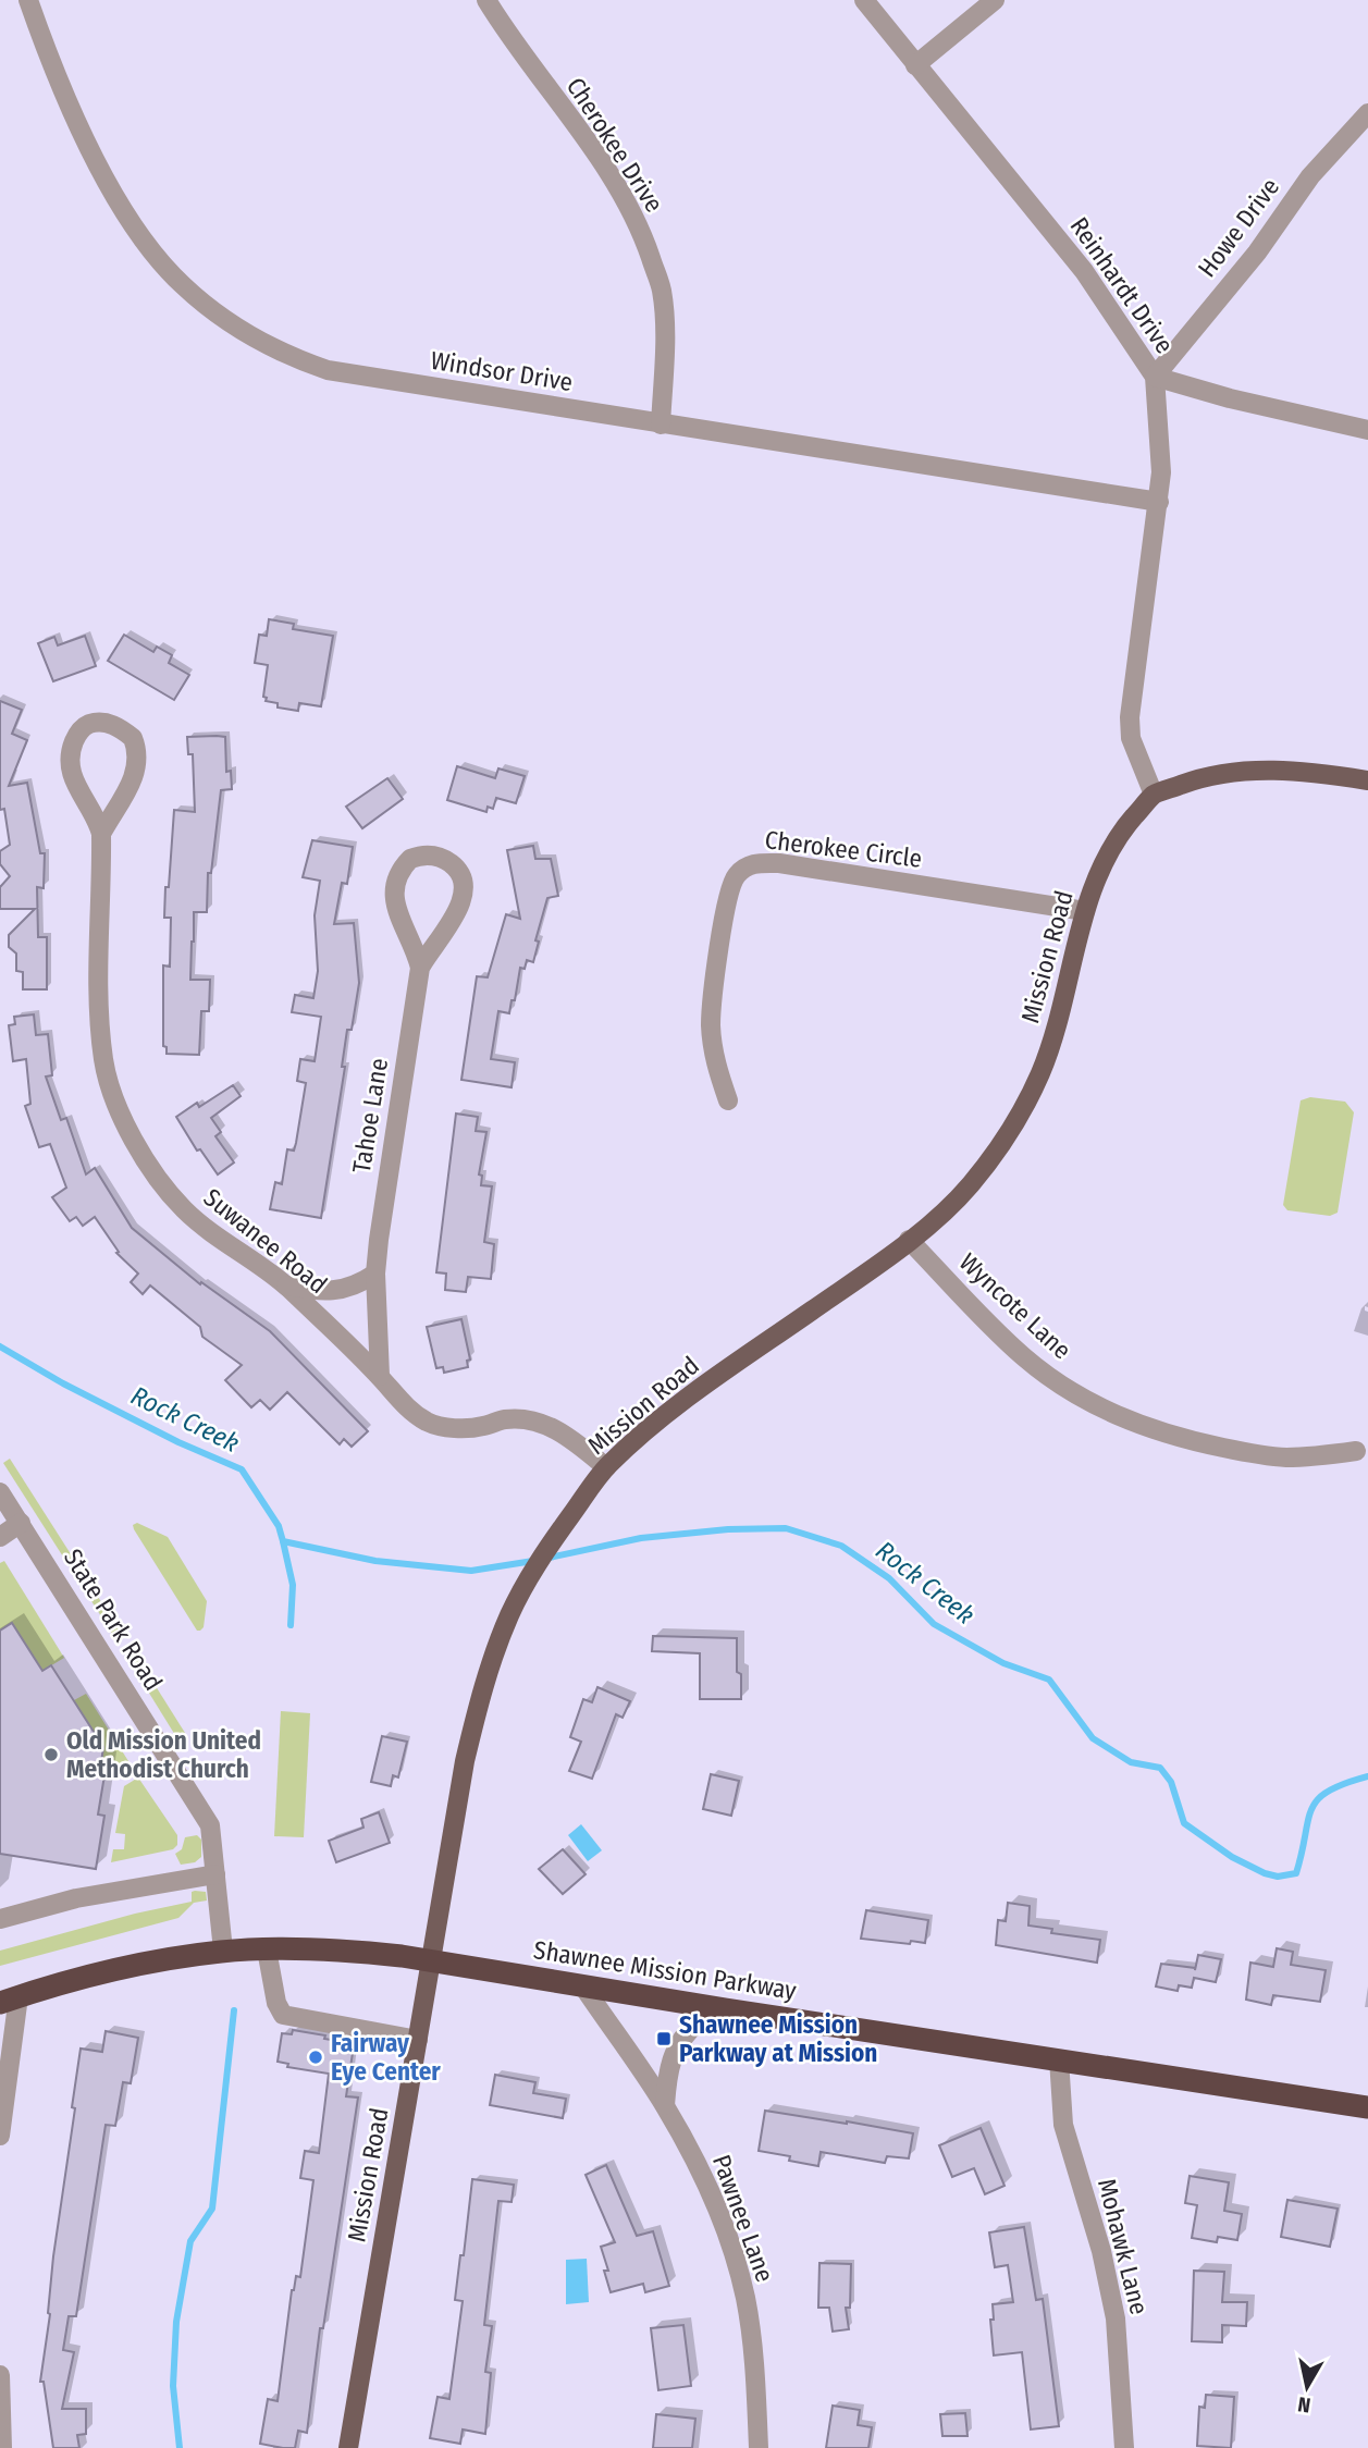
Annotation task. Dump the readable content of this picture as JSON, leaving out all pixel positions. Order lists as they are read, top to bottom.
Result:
{
  "streets": {
    "highway": ["Shawnee Mission Parkway"],
    "main road": ["Mission Road"],
    "street": [
      "Cherokee Drive",
      "Howe Drive",
      "Reinhardt Drive",
      "Windsor Drive",
      "Cherokee Circle",
      "Tahoe Lane",
      "Suwanee Road",
      "Wyncote Lane",
      "State Park Road",
      "Pawnee Lane",
      "Mohawk Lane"
    ]
  },
  "crossings": [
    ["Cherokee Drive", "Windsor Drive"],
    ["Howe Drive", "Reinhardt Drive"],
    ["Reinhardt Drive", "Windsor Drive"],
    ["Reinhardt Drive", "Mission Road"],
    ["Cherokee Circle", "Mission Road"],
    ["Mission Road", "Suwanee Road"],
    ["Mission Road", "Wyncote Lane"],
    ["Mission Road", "Shawnee Mission Parkway"],
    ["Tahoe Lane", "Suwanee Road"],
    ["State Park Road", "Shawnee Mission Parkway"],
    ["Shawnee Mission Parkway", "Pawnee Lane"],
    ["Shawnee Mission Parkway", "Mohawk Lane"]
  ],
  "water": ["Rock Creek"],
  "places": {
    "other": ["Old Mission United Methodist Church", "Fairway Eye Center"],
    "transit": ["Shawnee Mission Parkway at Mission"]
  },
  "north": "bottom"
}
